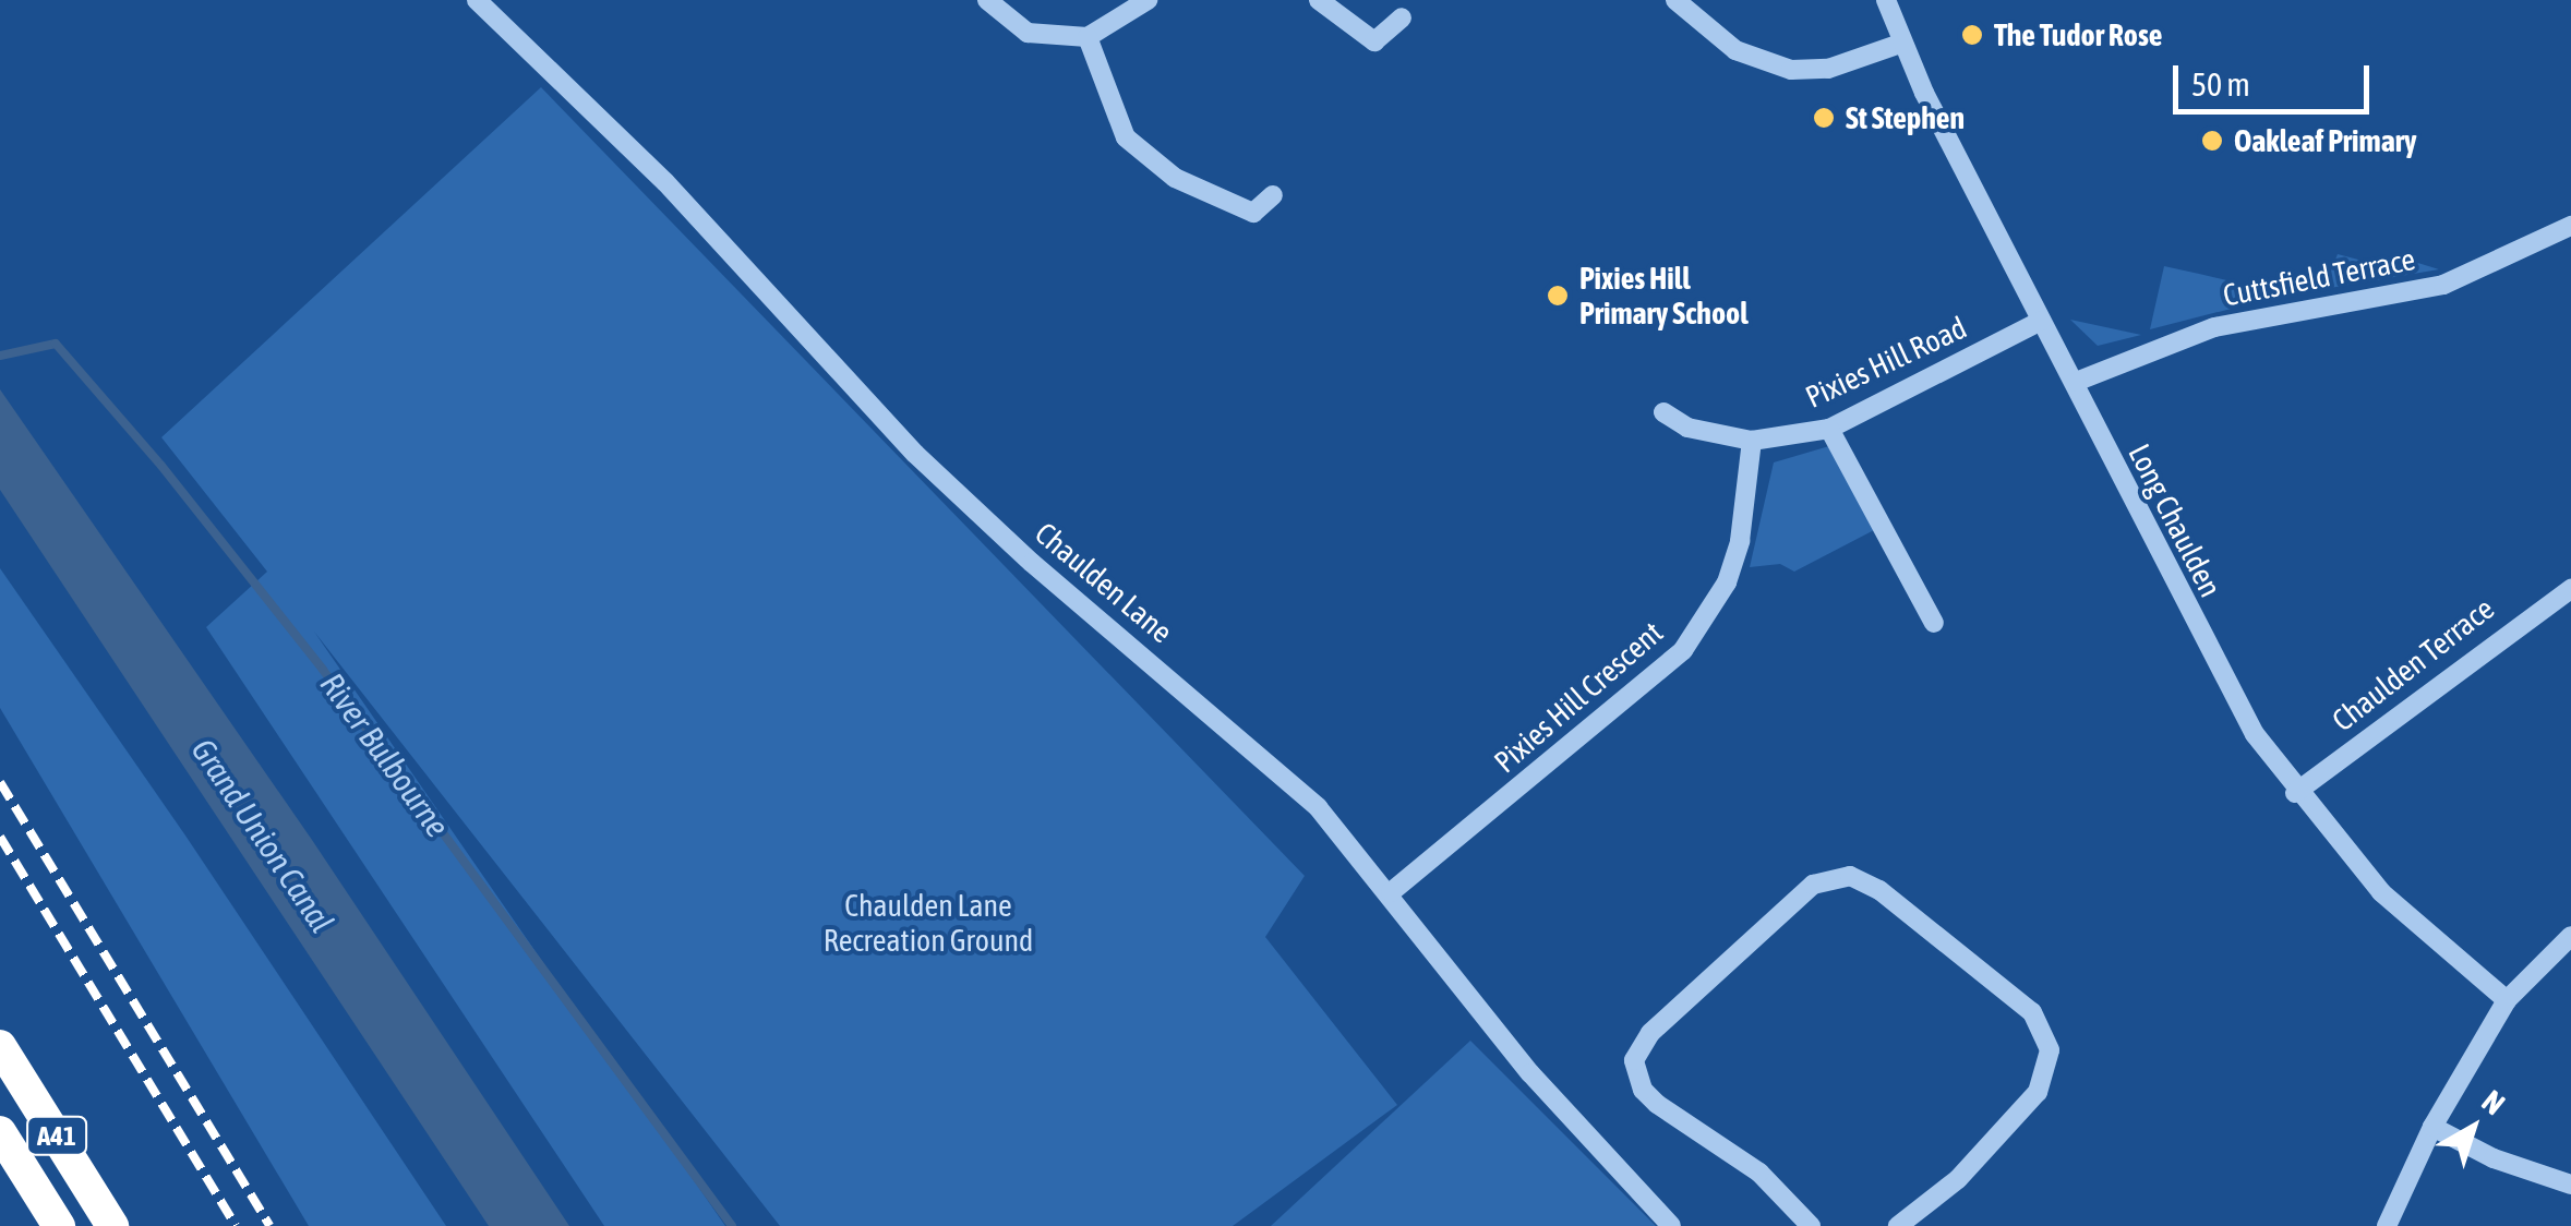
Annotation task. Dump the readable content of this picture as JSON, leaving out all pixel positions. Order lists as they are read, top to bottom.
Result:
{
  "streets": {
    "highway": ["A41"],
    "street": [
      "Cuttsfield Terrace",
      "Pixies Hill Road",
      "Long Chaulden",
      "Chaulden Lane",
      "Chaulden Terrace",
      "Pixies Hill Crescent"
    ]
  },
  "crossings": [
    ["Cuttsfield Terrace", "Long Chaulden"],
    ["Pixies Hill Road", "Long Chaulden"],
    ["Pixies Hill Road", "Pixies Hill Crescent"],
    ["Long Chaulden", "Chaulden Terrace"],
    ["Chaulden Lane", "Pixies Hill Crescent"]
  ],
  "water": ["River Bulbourne", "Grand Union Canal"],
  "parks": ["Chaulden Lane Recreation Ground"],
  "places": [
    "The Tudor Rose",
    "St Stephen",
    "Oakleaf Primary",
    "Pixies Hill Primary School"
  ],
  "scale_bar": "50 m",
  "north": "top right"
}
